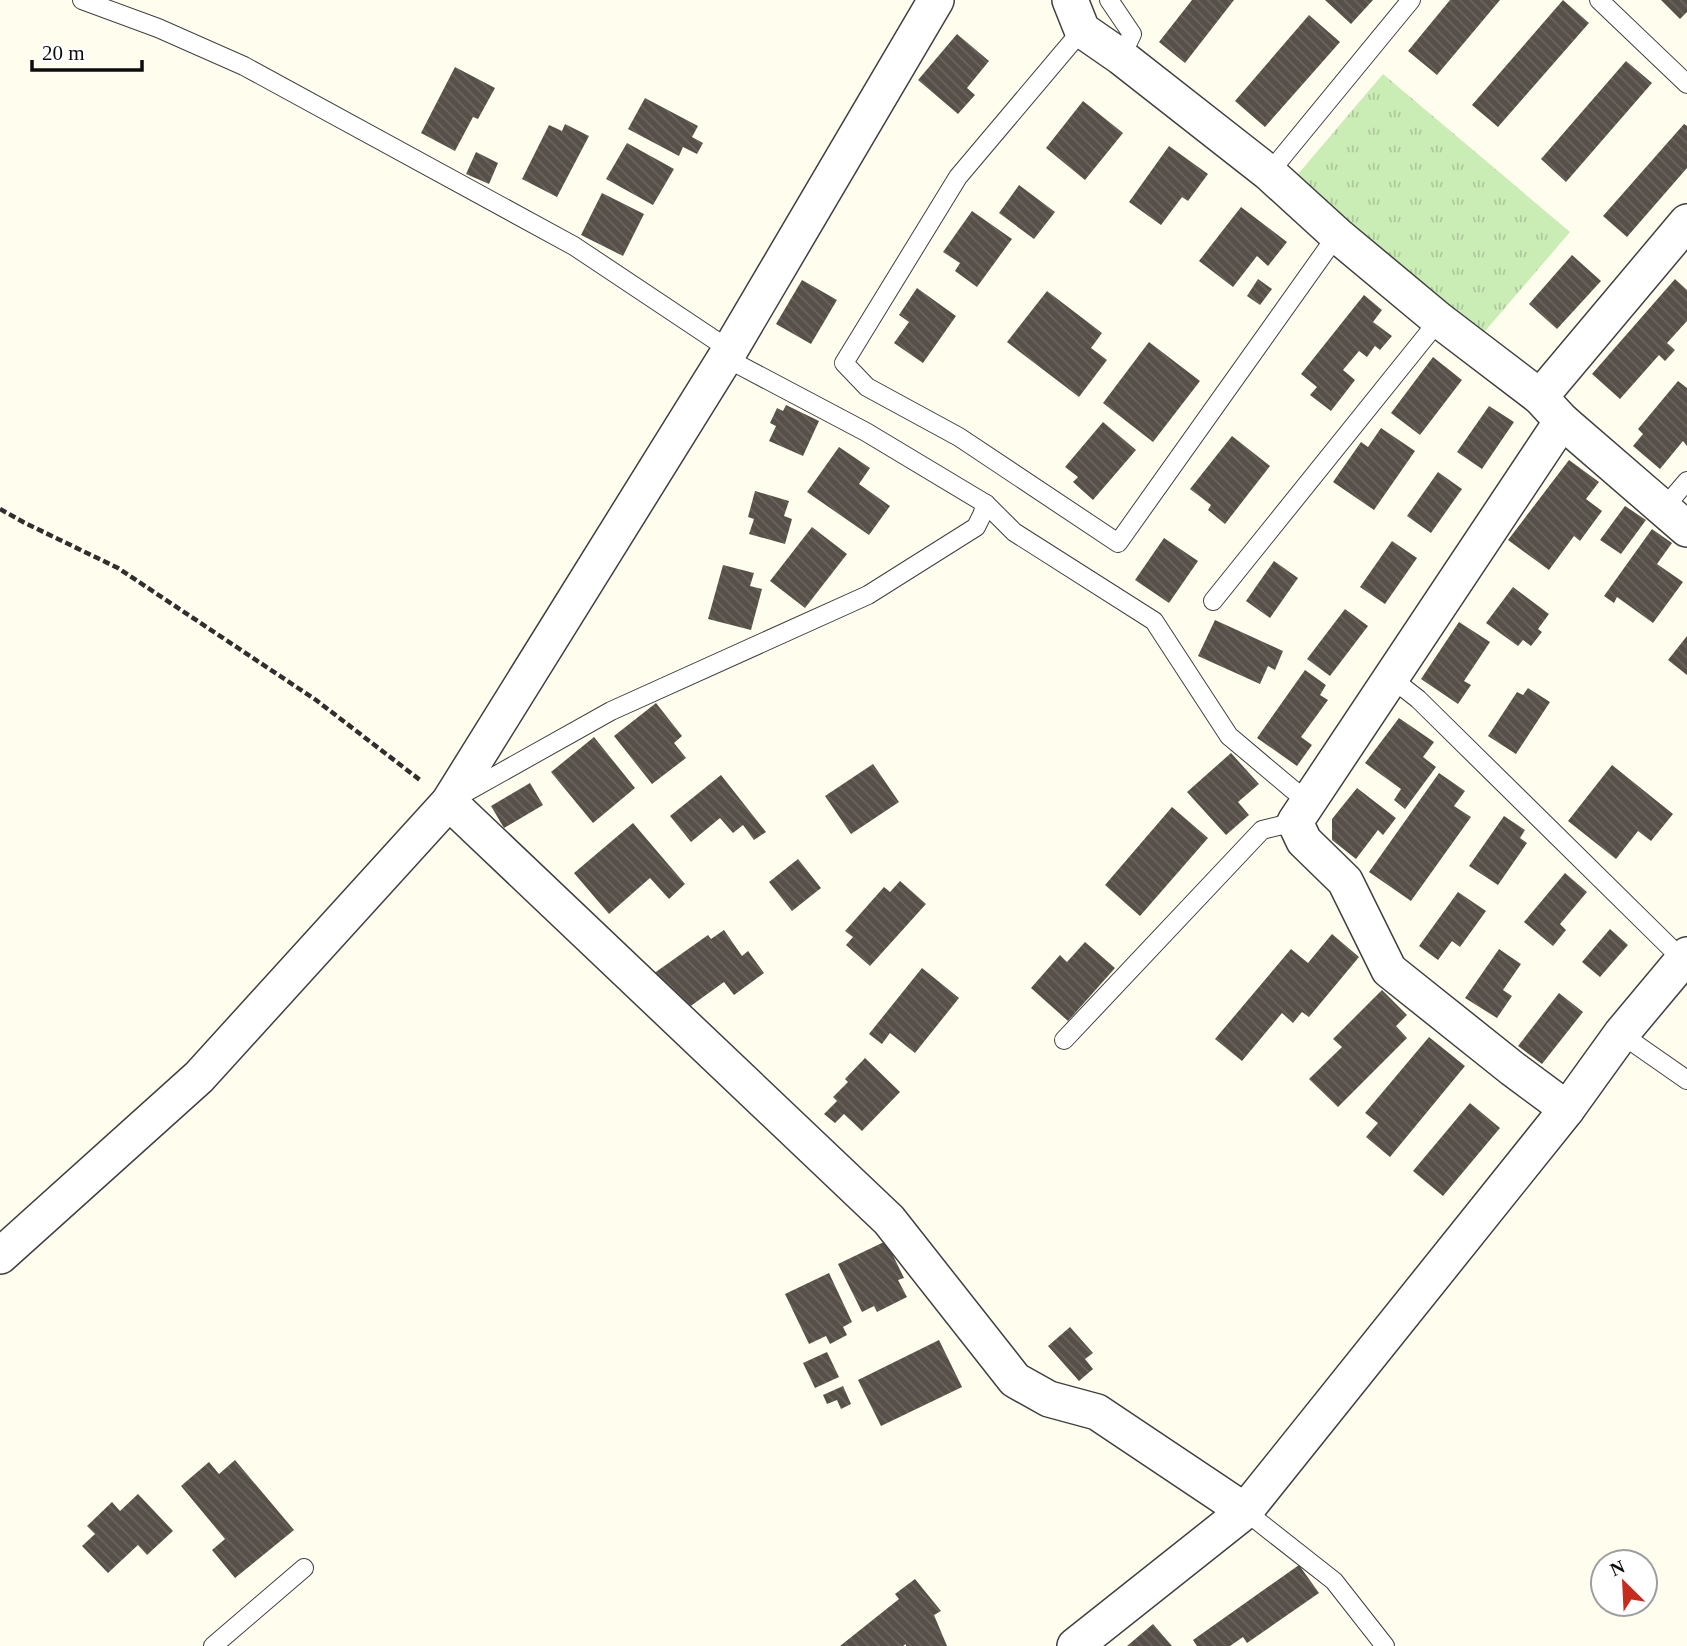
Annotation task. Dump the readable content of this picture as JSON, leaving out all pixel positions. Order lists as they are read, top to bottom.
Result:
{
  "scale_bar": "20 m",
  "north": "top left"
}
